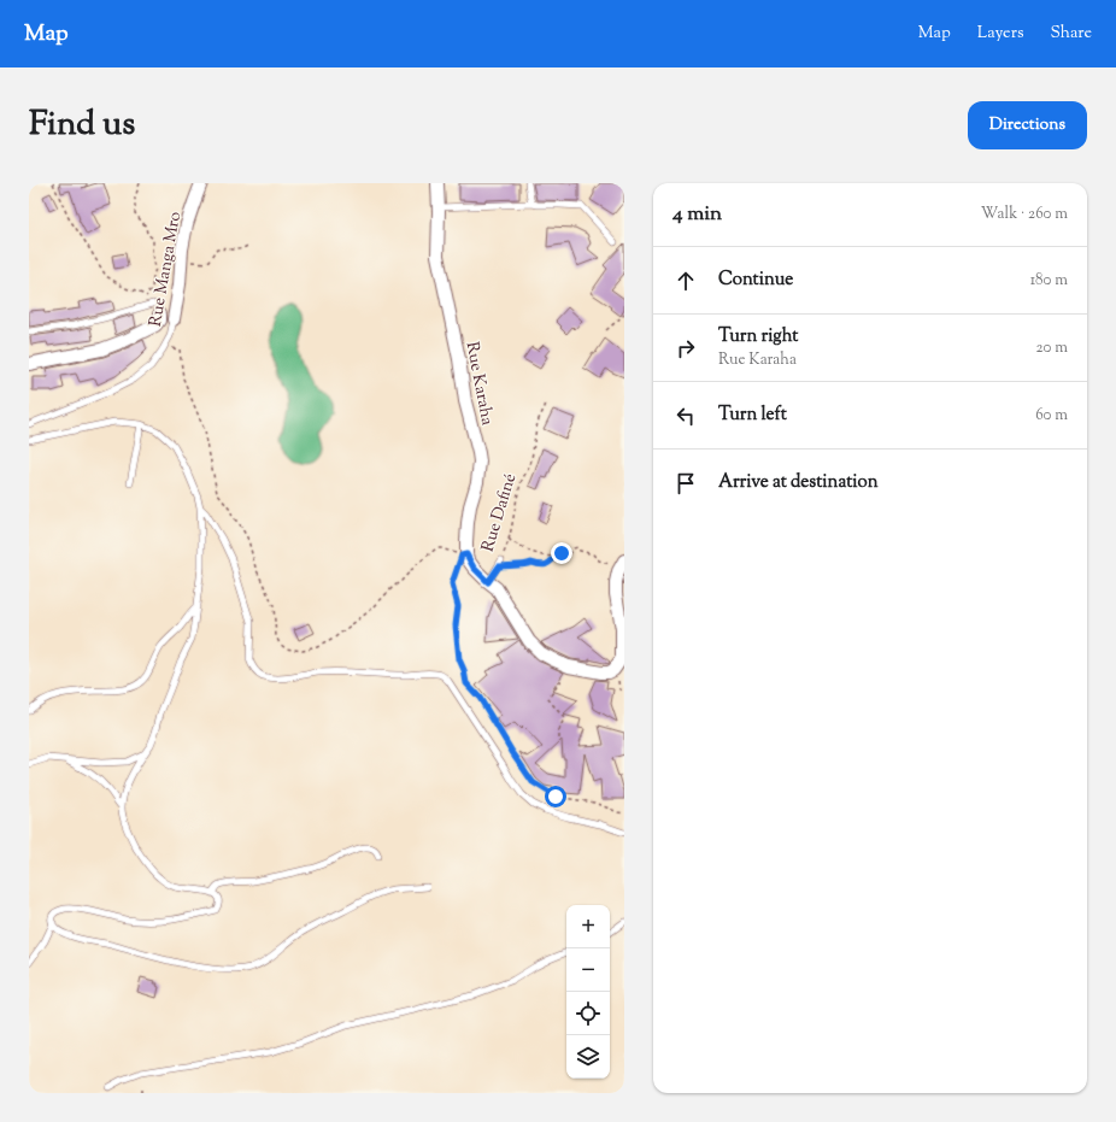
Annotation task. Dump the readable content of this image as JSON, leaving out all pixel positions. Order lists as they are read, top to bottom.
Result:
{
  "streets": {
    "street": ["Rue Manga Mro", "Rue Karaha"],
    "lane": ["Rue Dafiné"]
  },
  "page": {
    "header": "Map",
    "nav": ["Map", "Layers", "Share"],
    "title": "Find us",
    "buttons": "Directions",
    "heading": ["4 min", "Walk · 260 m"],
    "list": [
      ["Continue", "180 m"],
      ["Turn right", "Rue Karaha", "20 m"],
      ["Turn left", "60 m"],
      "Arrive at destination"
    ],
    "map_buttons": ["+", "−"]
  }
}
